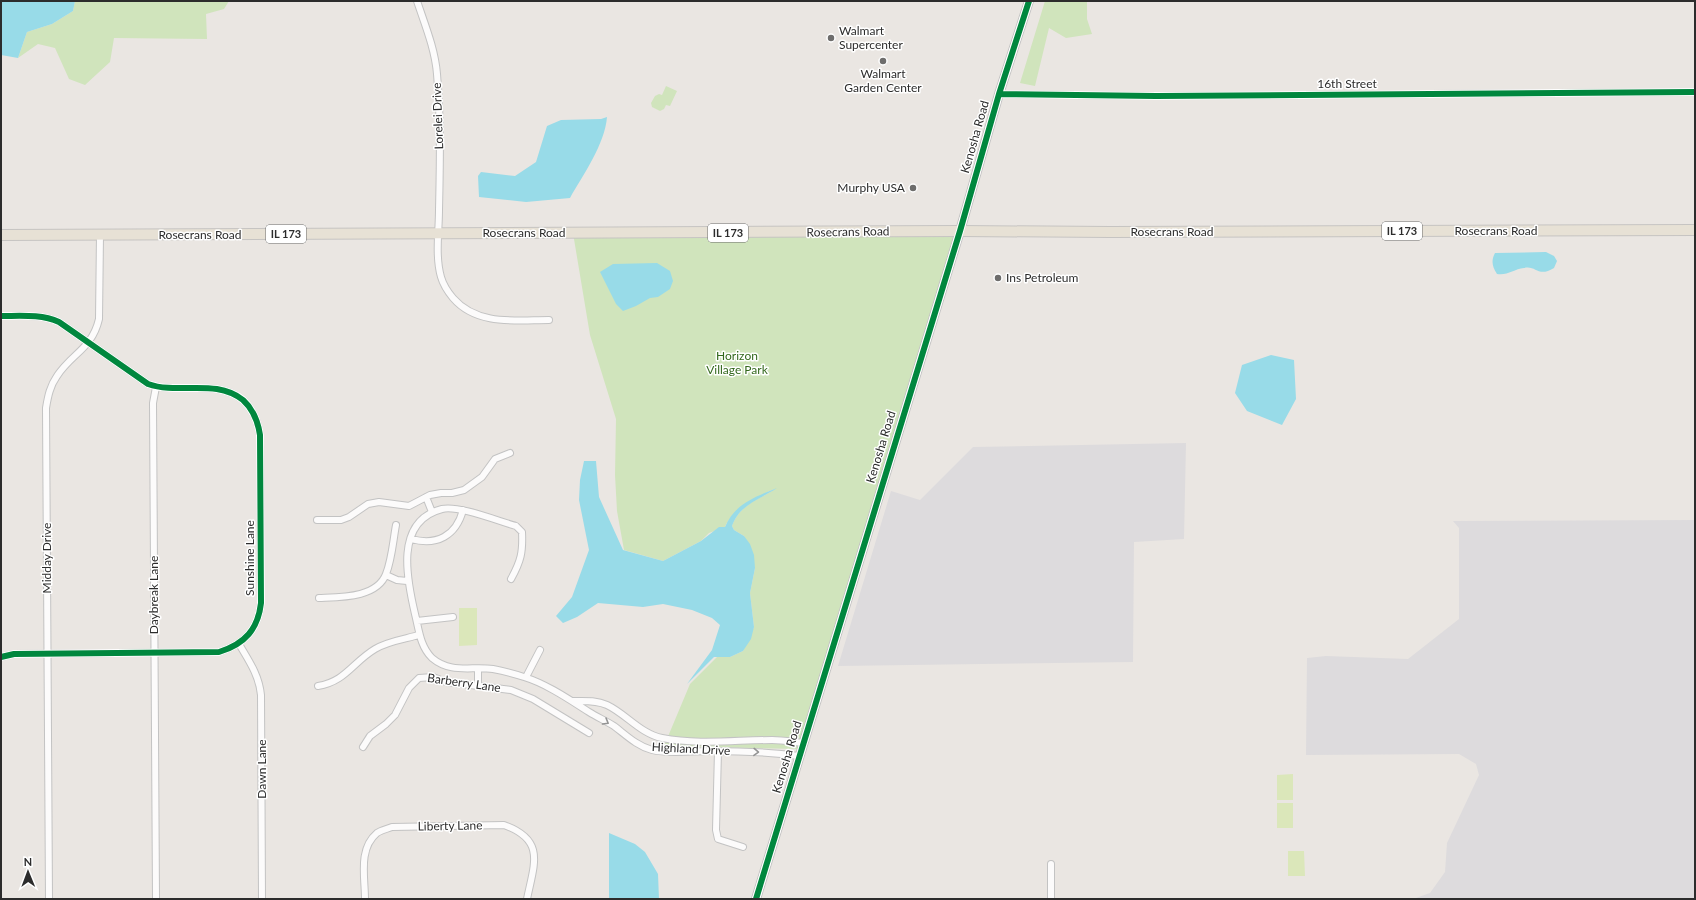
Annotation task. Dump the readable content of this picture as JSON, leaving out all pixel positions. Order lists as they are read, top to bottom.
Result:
{
  "streets": {
    "main road": ["IL 173", "Rosecrans Road"],
    "street": [
      "16th Street",
      "Lorelei Drive",
      "Kenosha Road",
      "Midday Drive",
      "Sunshine Lane",
      "Daybreak Lane",
      "Barberry Lane",
      "Highland Drive",
      "Dawn Lane",
      "Liberty Lane"
    ]
  },
  "crossings": [
    ["16th Street", "Kenosha Road"],
    ["Lorelei Drive", "Rosecrans Road"],
    ["Kenosha Road", "Rosecrans Road"],
    ["Kenosha Road", "Highland Drive"],
    ["Rosecrans Road", "Midday Drive"],
    ["Midday Drive", "Sunshine Lane"],
    ["Sunshine Lane", "Daybreak Lane"],
    ["Sunshine Lane", "Dawn Lane"]
  ],
  "parks": ["Horizon Village Park"],
  "places": [
    "Walmart Supercenter",
    "Walmart Garden Center",
    "Murphy USA",
    "Ins Petroleum"
  ],
  "north": "top"
}
